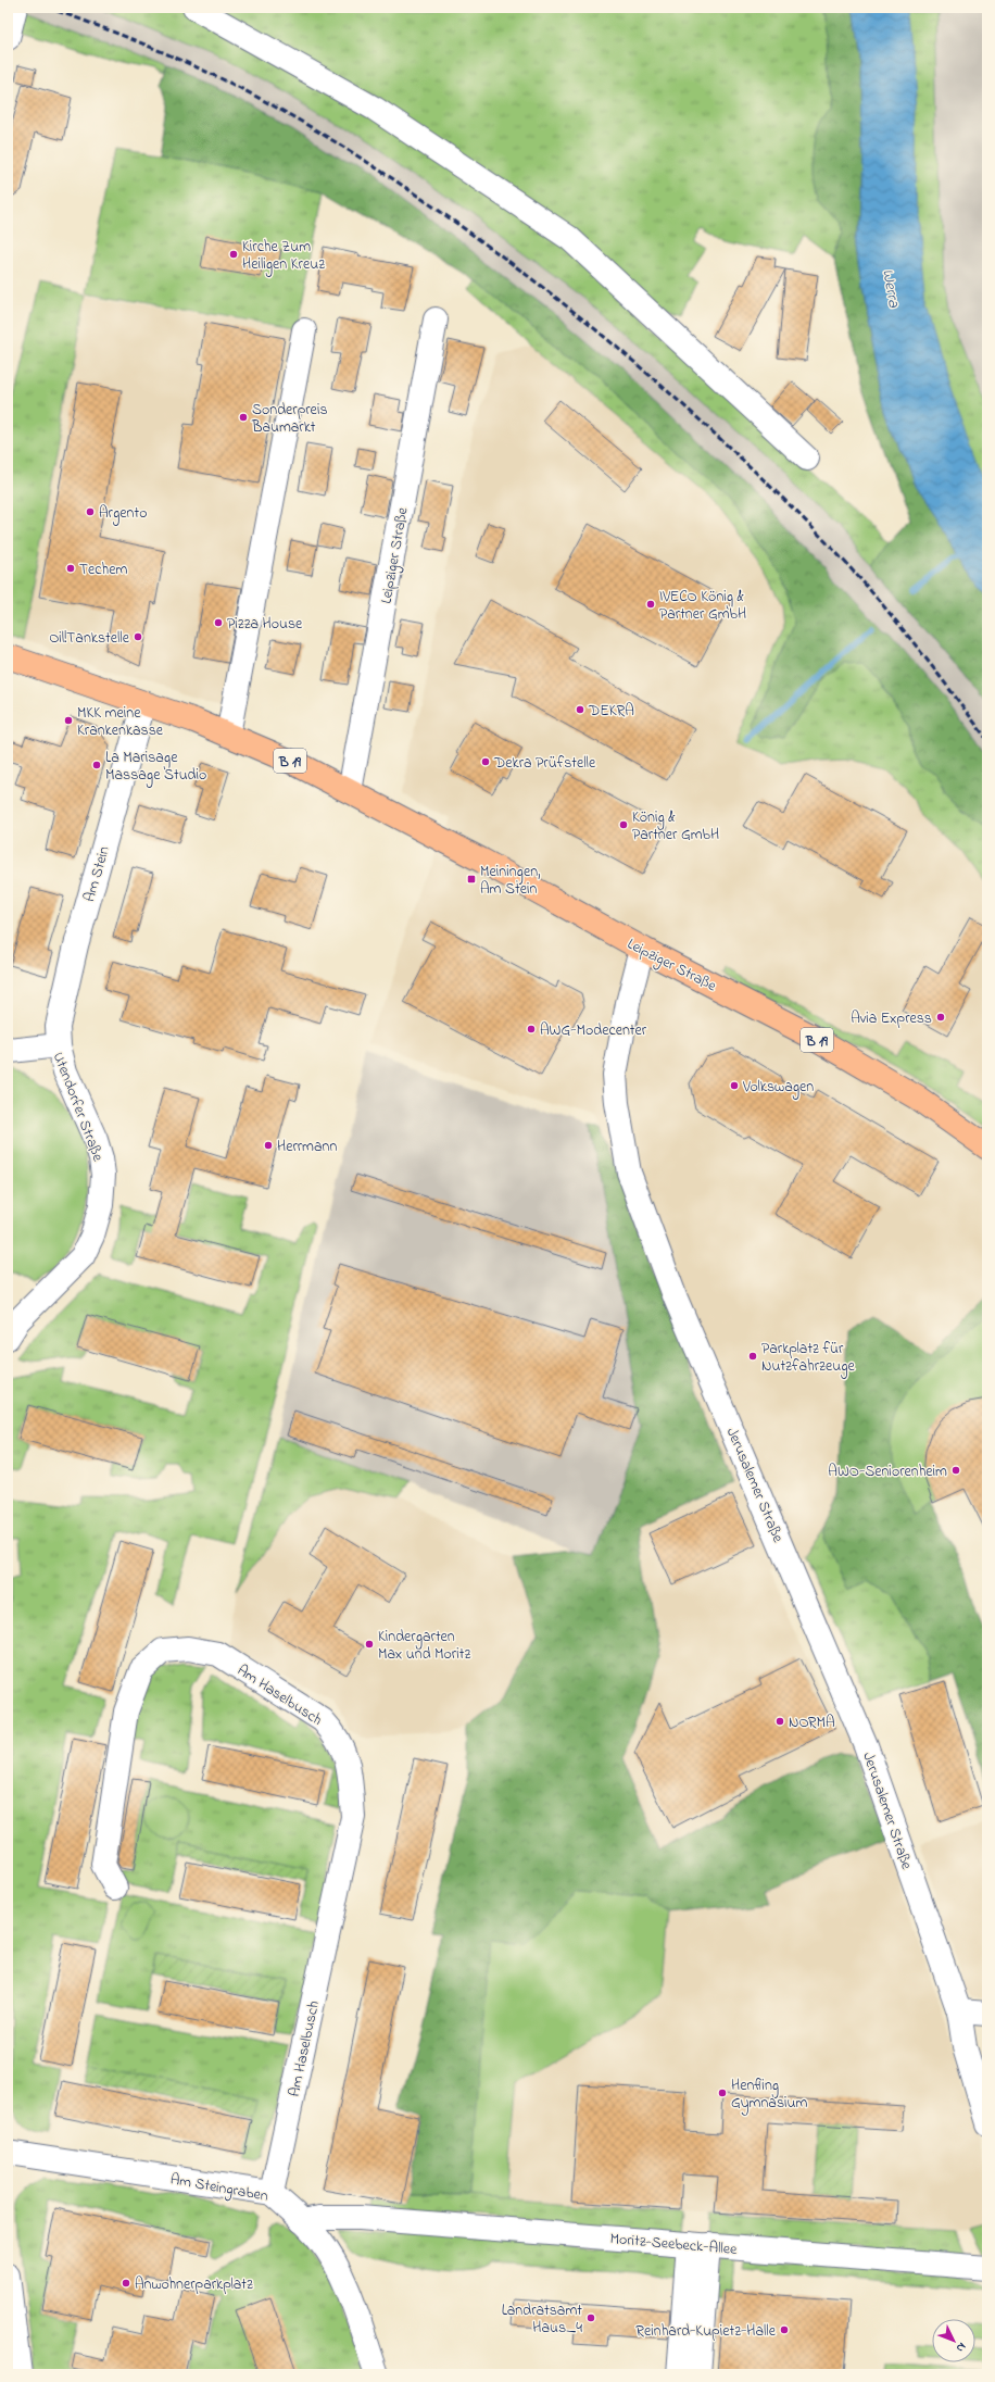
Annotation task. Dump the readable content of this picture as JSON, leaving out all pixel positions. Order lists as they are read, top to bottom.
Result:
{
  "streets": {
    "main road": ["Leipziger Straße", "B 19"],
    "street": [
      "Am Stein",
      "Utendorfer Straße",
      "Jerusalemer Straße",
      "Am Haselbusch",
      "Am Steingraben",
      "Moritz-Seebeck-Allee"
    ]
  },
  "crossings": [
    ["Leipziger Straße", "Am Stein"],
    ["Leipziger Straße", "Jerusalemer Straße"],
    ["Am Stein", "Utendorfer Straße"],
    ["Am Haselbusch", "Am Steingraben"],
    ["Am Steingraben", "Moritz-Seebeck-Allee"]
  ],
  "water": ["Werra"],
  "places": {
    "other": [
      "Kirche Zum Heiligen Kreuz",
      "Sonderpreis Baumarkt",
      "Argento",
      "Techem",
      "IVECO König & Partner GmbH",
      "Pizza House",
      "Oil!Tankstelle",
      "DEKRA",
      "MKK meine Krankenkasse",
      "Dekra Prüfstelle",
      "La Marisage Massage Studio",
      "König & Partner GmbH",
      "Avia Express",
      "AWG-Modecenter",
      "Volkswagen",
      "Herrmann",
      "Parkplatz für Nutzfahrzeuge",
      "AWO-Seniorenheim",
      "Kindergarten Max und Moritz",
      "NORMA",
      "Henfling Gymnasium",
      "Anwohnerparkplatz",
      "Landratsamt Haus_4",
      "Reinhard-Kupietz-Halle"
    ],
    "transit": ["Meiningen, Am Stein"]
  },
  "north": "bottom right"
}
